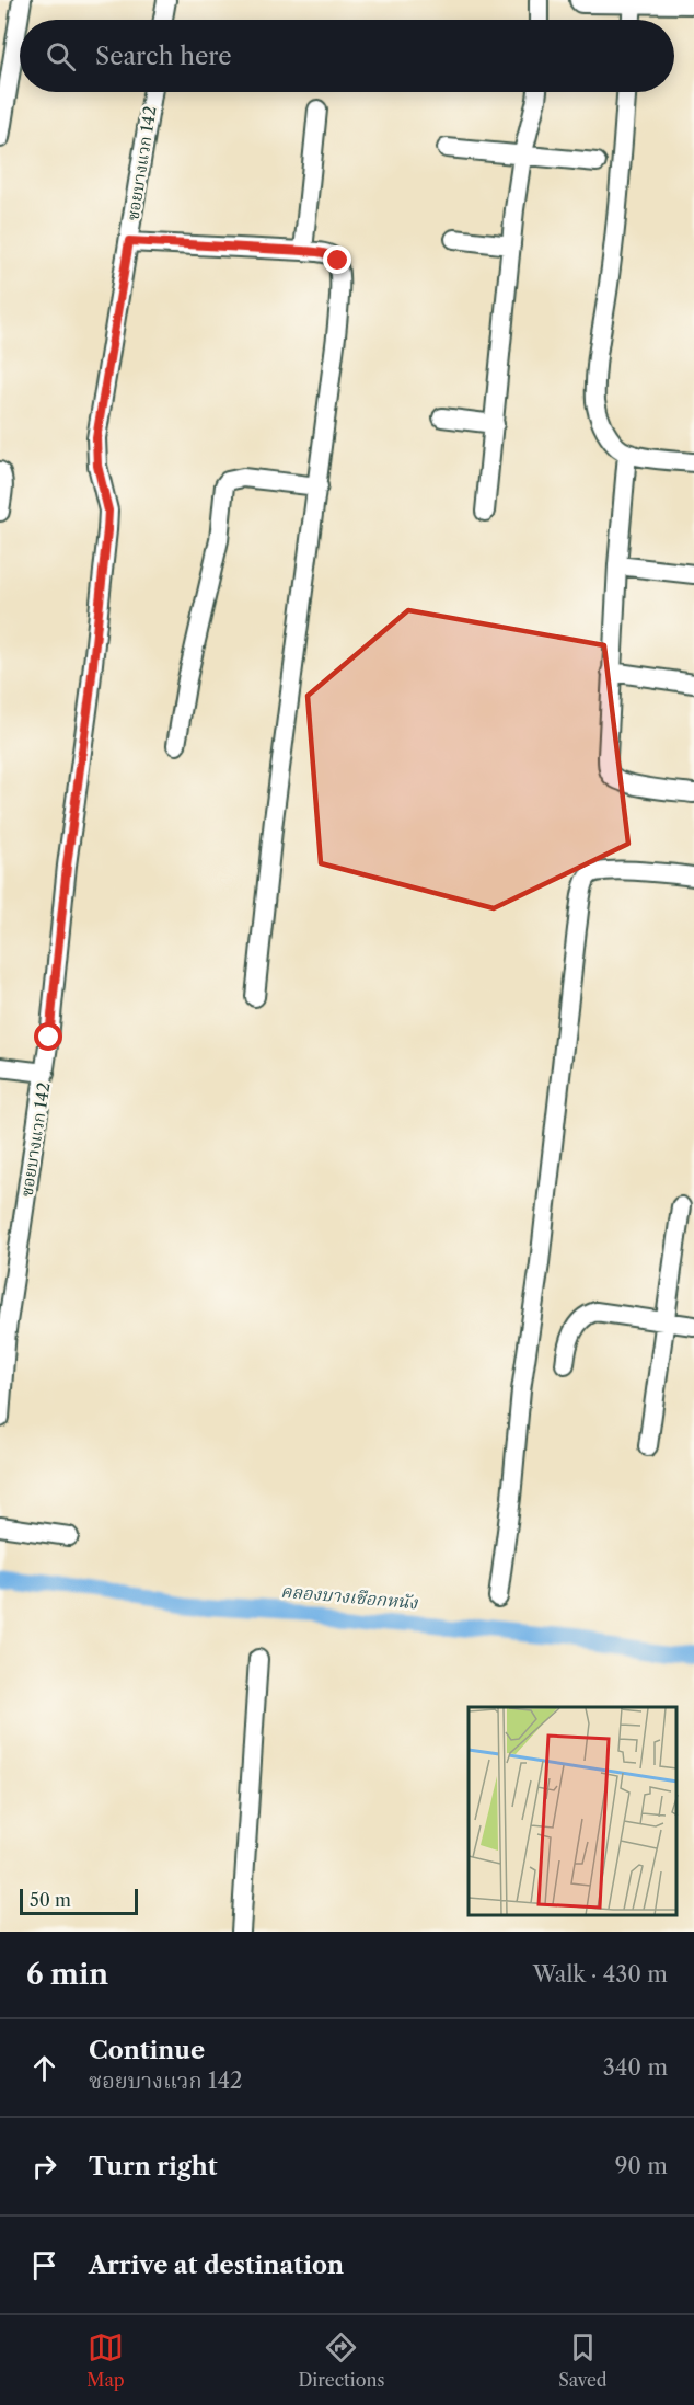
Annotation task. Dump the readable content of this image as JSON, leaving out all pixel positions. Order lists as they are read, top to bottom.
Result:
{
  "streets": {
    "street": ["ซอยบางแวก 142"]
  },
  "water": ["คลองบางเชือกหนัง"],
  "scale_bar": "50 m",
  "page": {
    "search": "Search here",
    "scale": "50 m",
    "heading": ["6 min", "Walk · 430 m"],
    "list": [
      ["Continue", "ซอยบางแวก 142", "340 m"],
      ["Turn right", "90 m"],
      "Arrive at destination"
    ],
    "nav": ["Map", "Directions", "Saved"]
  }
}
